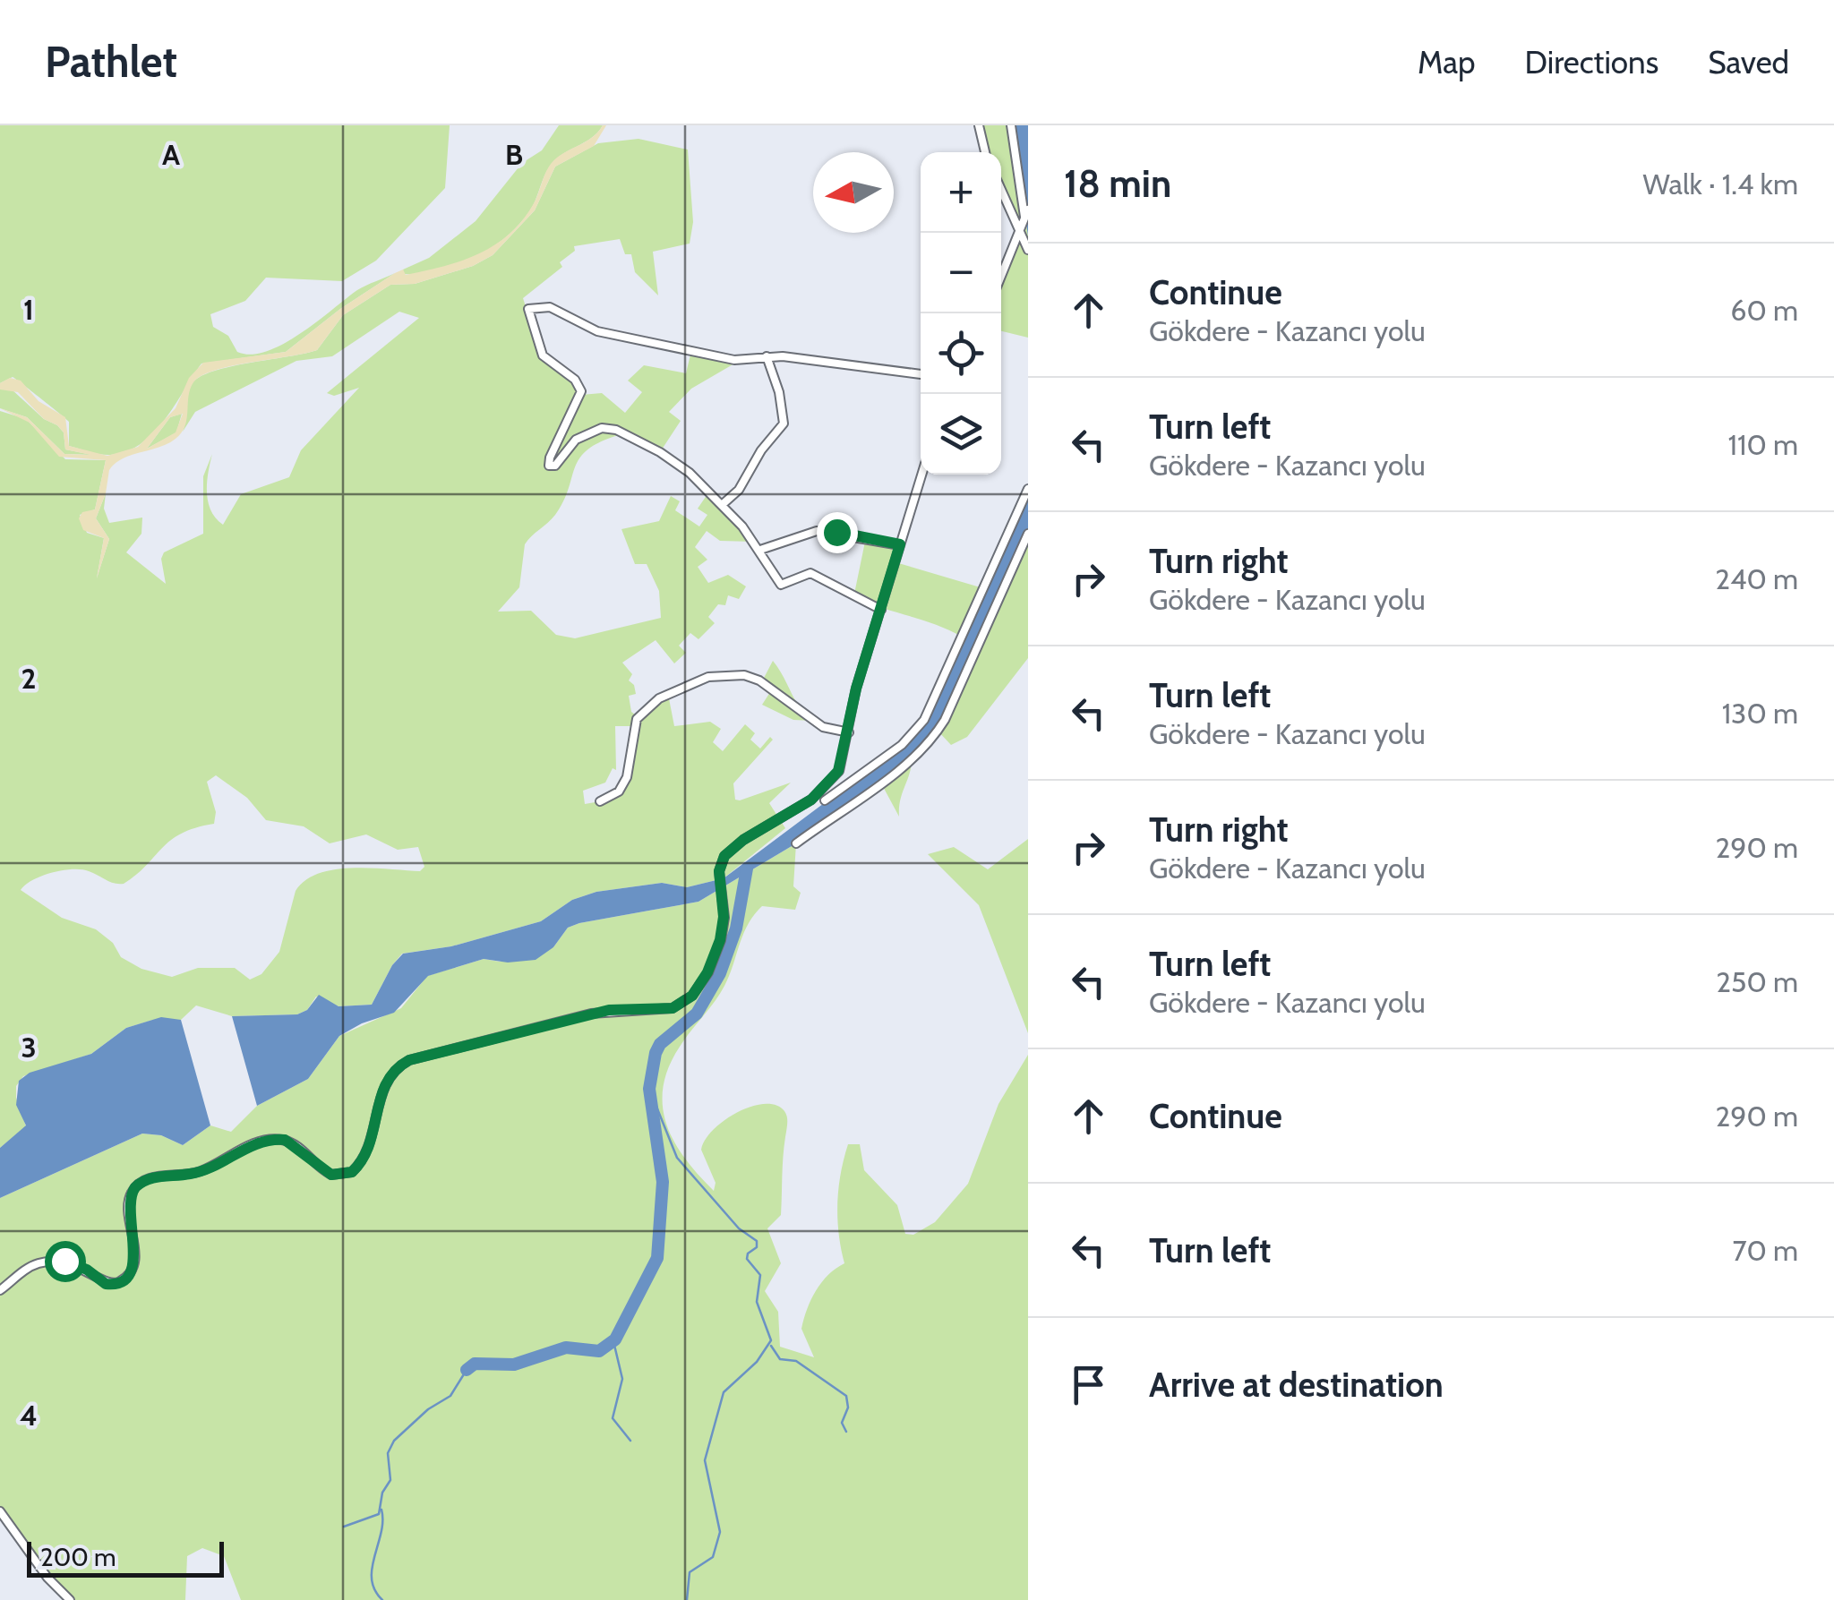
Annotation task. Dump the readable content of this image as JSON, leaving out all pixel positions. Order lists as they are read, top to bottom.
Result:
{
  "scale_bar": "200 m",
  "north": "left",
  "page": {
    "header": "Pathlet",
    "nav": ["Map", "Directions", "Saved"],
    "heading": ["18 min", "Walk · 1.4 km"],
    "map_buttons": ["+", "−"],
    "list": [
      ["Continue", "Gökdere - Kazancı yolu", "60 m"],
      ["Turn left", "Gökdere - Kazancı yolu", "110 m"],
      ["Turn right", "Gökdere - Kazancı yolu", "240 m"],
      ["Turn left", "Gökdere - Kazancı yolu", "130 m"],
      ["Turn right", "Gökdere - Kazancı yolu", "290 m"],
      ["Turn left", "Gökdere - Kazancı yolu", "250 m"],
      ["Continue", "290 m"],
      ["Turn left", "70 m"],
      "Arrive at destination"
    ],
    "scale": "200 m"
  },
  "grid": {
    "columns": ["A", "B"],
    "rows": [
      "1",
      "2",
      "3",
      "4"
    ]
  }
}
